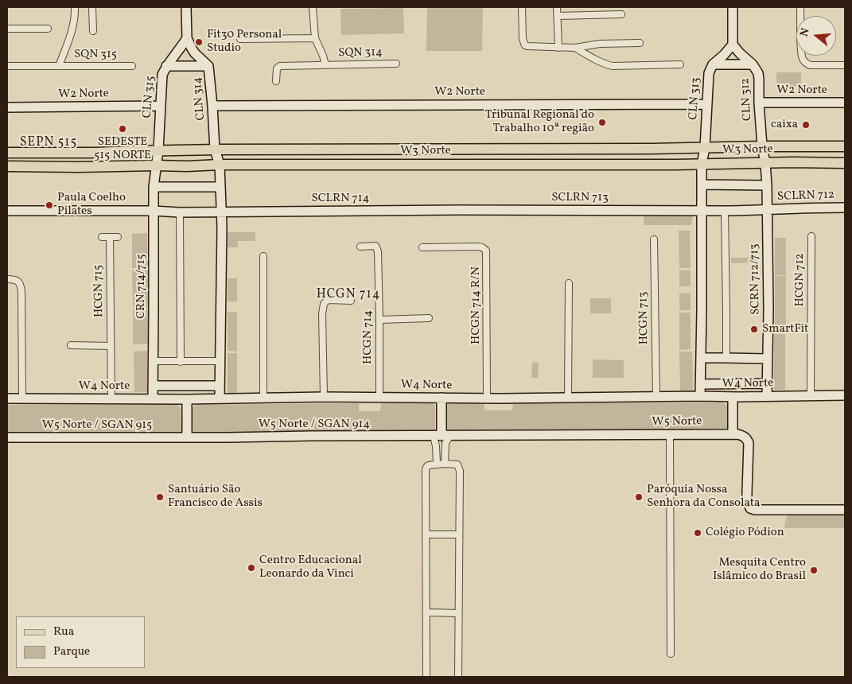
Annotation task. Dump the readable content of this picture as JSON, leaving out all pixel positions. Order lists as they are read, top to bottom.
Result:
{
  "streets": {
    "main road": ["W3 Norte"],
    "street": [
      "SQN 314",
      "SQN 315",
      "W2 Norte",
      "CLN 315",
      "CLN 314",
      "CLN 313",
      "CLN 312",
      "SCLRN 712",
      "SCLRN 713",
      "SCLRN 714",
      "SCRN 712/713",
      "HCGN 712",
      "CRN 714/715",
      "HCGN 715",
      "HCGN 714 R/N",
      "HCGN 713",
      "HCGN 714",
      "W4 Norte",
      "W5 Norte",
      "W5 Norte / SGAN 914",
      "W5 Norte / SGAN 915"
    ]
  },
  "crossings": [
    ["W2 Norte", "CLN 315"],
    ["W2 Norte", "CLN 314"],
    ["W2 Norte", "CLN 313"],
    ["W2 Norte", "CLN 312"],
    ["CLN 315", "CLN 314"],
    ["CLN 315", "W3 Norte"],
    ["CLN 315", "CRN 714/715"],
    ["CLN 314", "W3 Norte"],
    ["CLN 313", "CLN 312"],
    ["CLN 313", "W3 Norte"],
    ["CLN 312", "W3 Norte"],
    ["CLN 312", "SCRN 712/713"],
    ["W3 Norte", "SCRN 712/713"],
    ["W3 Norte", "CRN 714/715"],
    ["SCLRN 712", "SCLRN 713"],
    ["SCLRN 712", "SCRN 712/713"],
    ["SCLRN 713", "SCLRN 714"],
    ["SCRN 712/713", "W4 Norte"],
    ["HCGN 712", "W4 Norte"],
    ["CRN 714/715", "W4 Norte"],
    ["HCGN 715", "W4 Norte"],
    ["HCGN 714 R/N", "W4 Norte"],
    ["HCGN 713", "W4 Norte"],
    ["HCGN 714", "W4 Norte"],
    ["W5 Norte", "W5 Norte / SGAN 914"],
    ["W5 Norte / SGAN 914", "W5 Norte / SGAN 915"]
  ],
  "districts": ["SEPN 515", "HCGN 714"],
  "places": [
    "Fit30 Personal Studio",
    "Tribunal Regional do Trabalho 10ª região",
    "caixa",
    "SEDESTE 515 NORTE",
    "Paula Coelho Pilates",
    "SmartFit",
    "Santuário São Francisco de Assis",
    "Paróquia Nossa Senhora da Consolata",
    "Colégio Pódion",
    "Centro Educacional Leonardo da Vinci",
    "Mesquita Centro Islâmico do Brasil"
  ],
  "legend": ["Rua", "Parque"],
  "north": "left"
}
